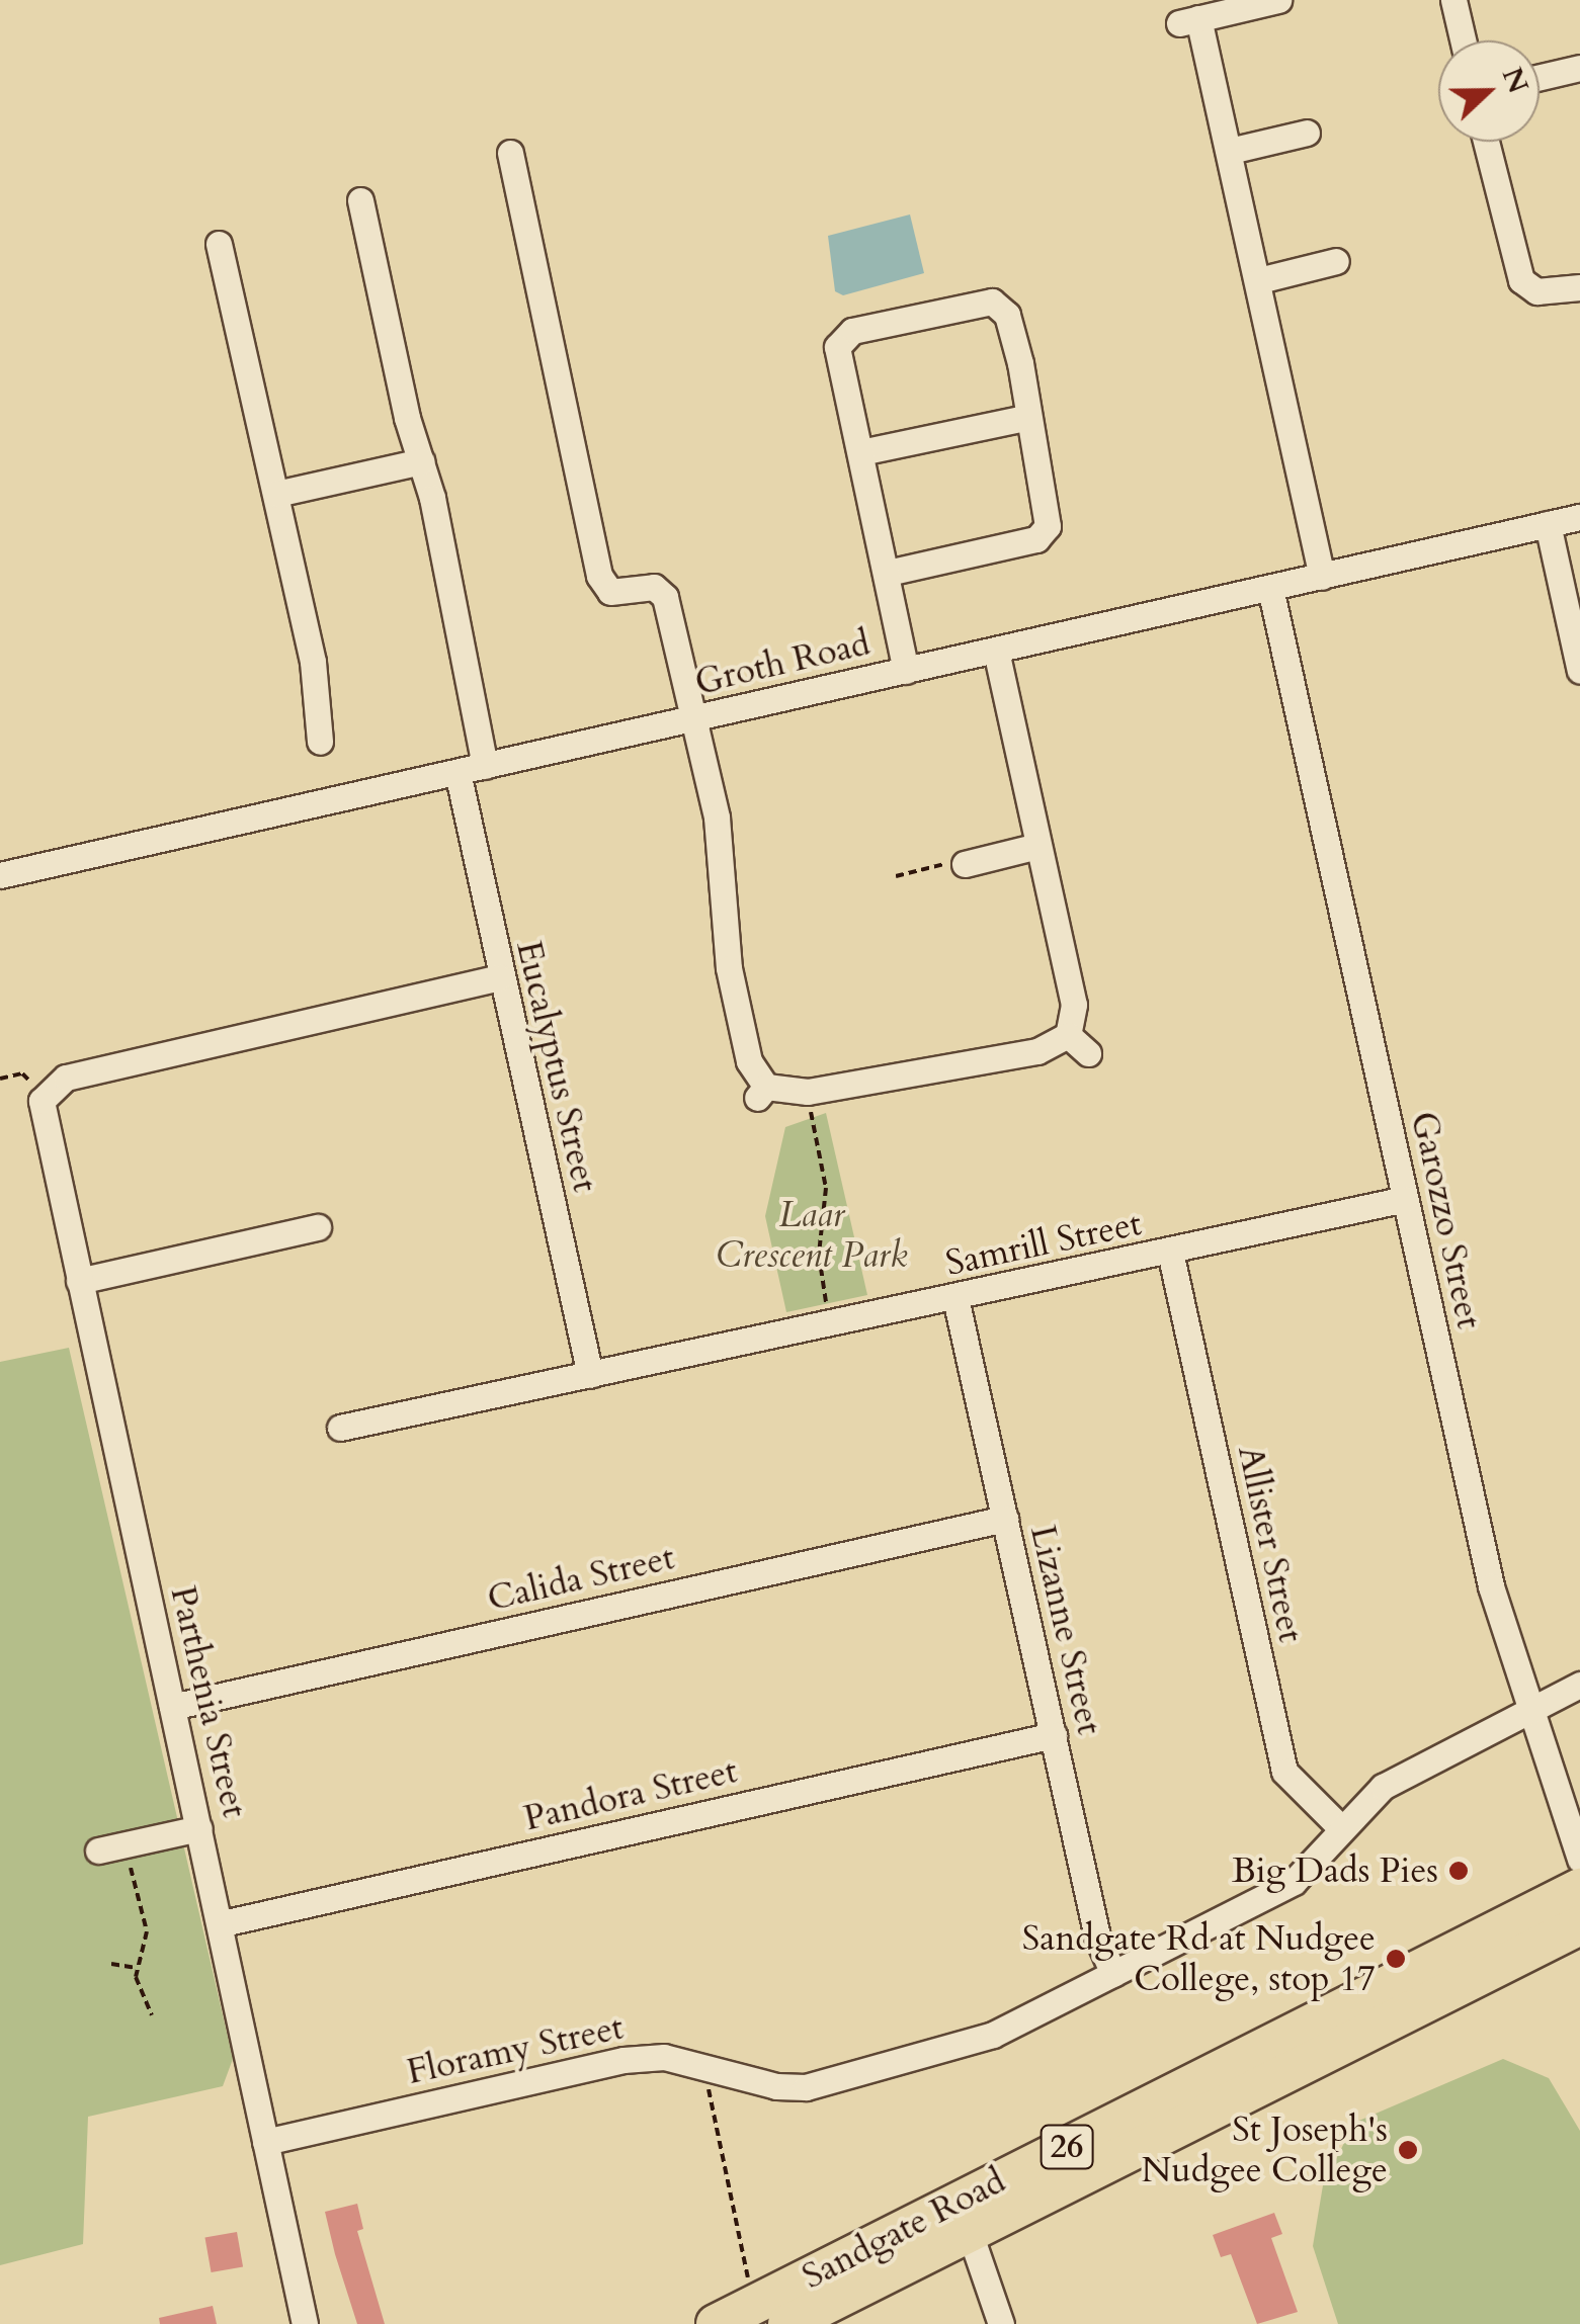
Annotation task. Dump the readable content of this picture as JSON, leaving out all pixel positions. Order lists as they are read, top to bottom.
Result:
{
  "streets": {
    "highway": ["26", "Sandgate Road"],
    "street": [
      "Groth Road",
      "Eucalyptus Street",
      "Garozzo Street",
      "Samrill Street",
      "Allister Street",
      "Calida Street",
      "Lizanne Street",
      "Parthenia Street",
      "Pandora Street",
      "Floramy Street"
    ]
  },
  "crossings": [
    ["Groth Road", "Eucalyptus Street"],
    ["Groth Road", "Garozzo Street"],
    ["Eucalyptus Street", "Samrill Street"],
    ["Garozzo Street", "Samrill Street"],
    ["Garozzo Street", "Floramy Street"],
    ["Samrill Street", "Allister Street"],
    ["Samrill Street", "Lizanne Street"],
    ["Allister Street", "Floramy Street"],
    ["Calida Street", "Lizanne Street"],
    ["Calida Street", "Parthenia Street"],
    ["Lizanne Street", "Pandora Street"],
    ["Lizanne Street", "Floramy Street"],
    ["Parthenia Street", "Pandora Street"],
    ["Parthenia Street", "Floramy Street"]
  ],
  "parks": ["Laar Crescent Park"],
  "places": ["Big Dads Pies", "Sandgate Rd at Nudgee College, stop 17", "St Joseph's Nudgee College"],
  "north": "right"
}
